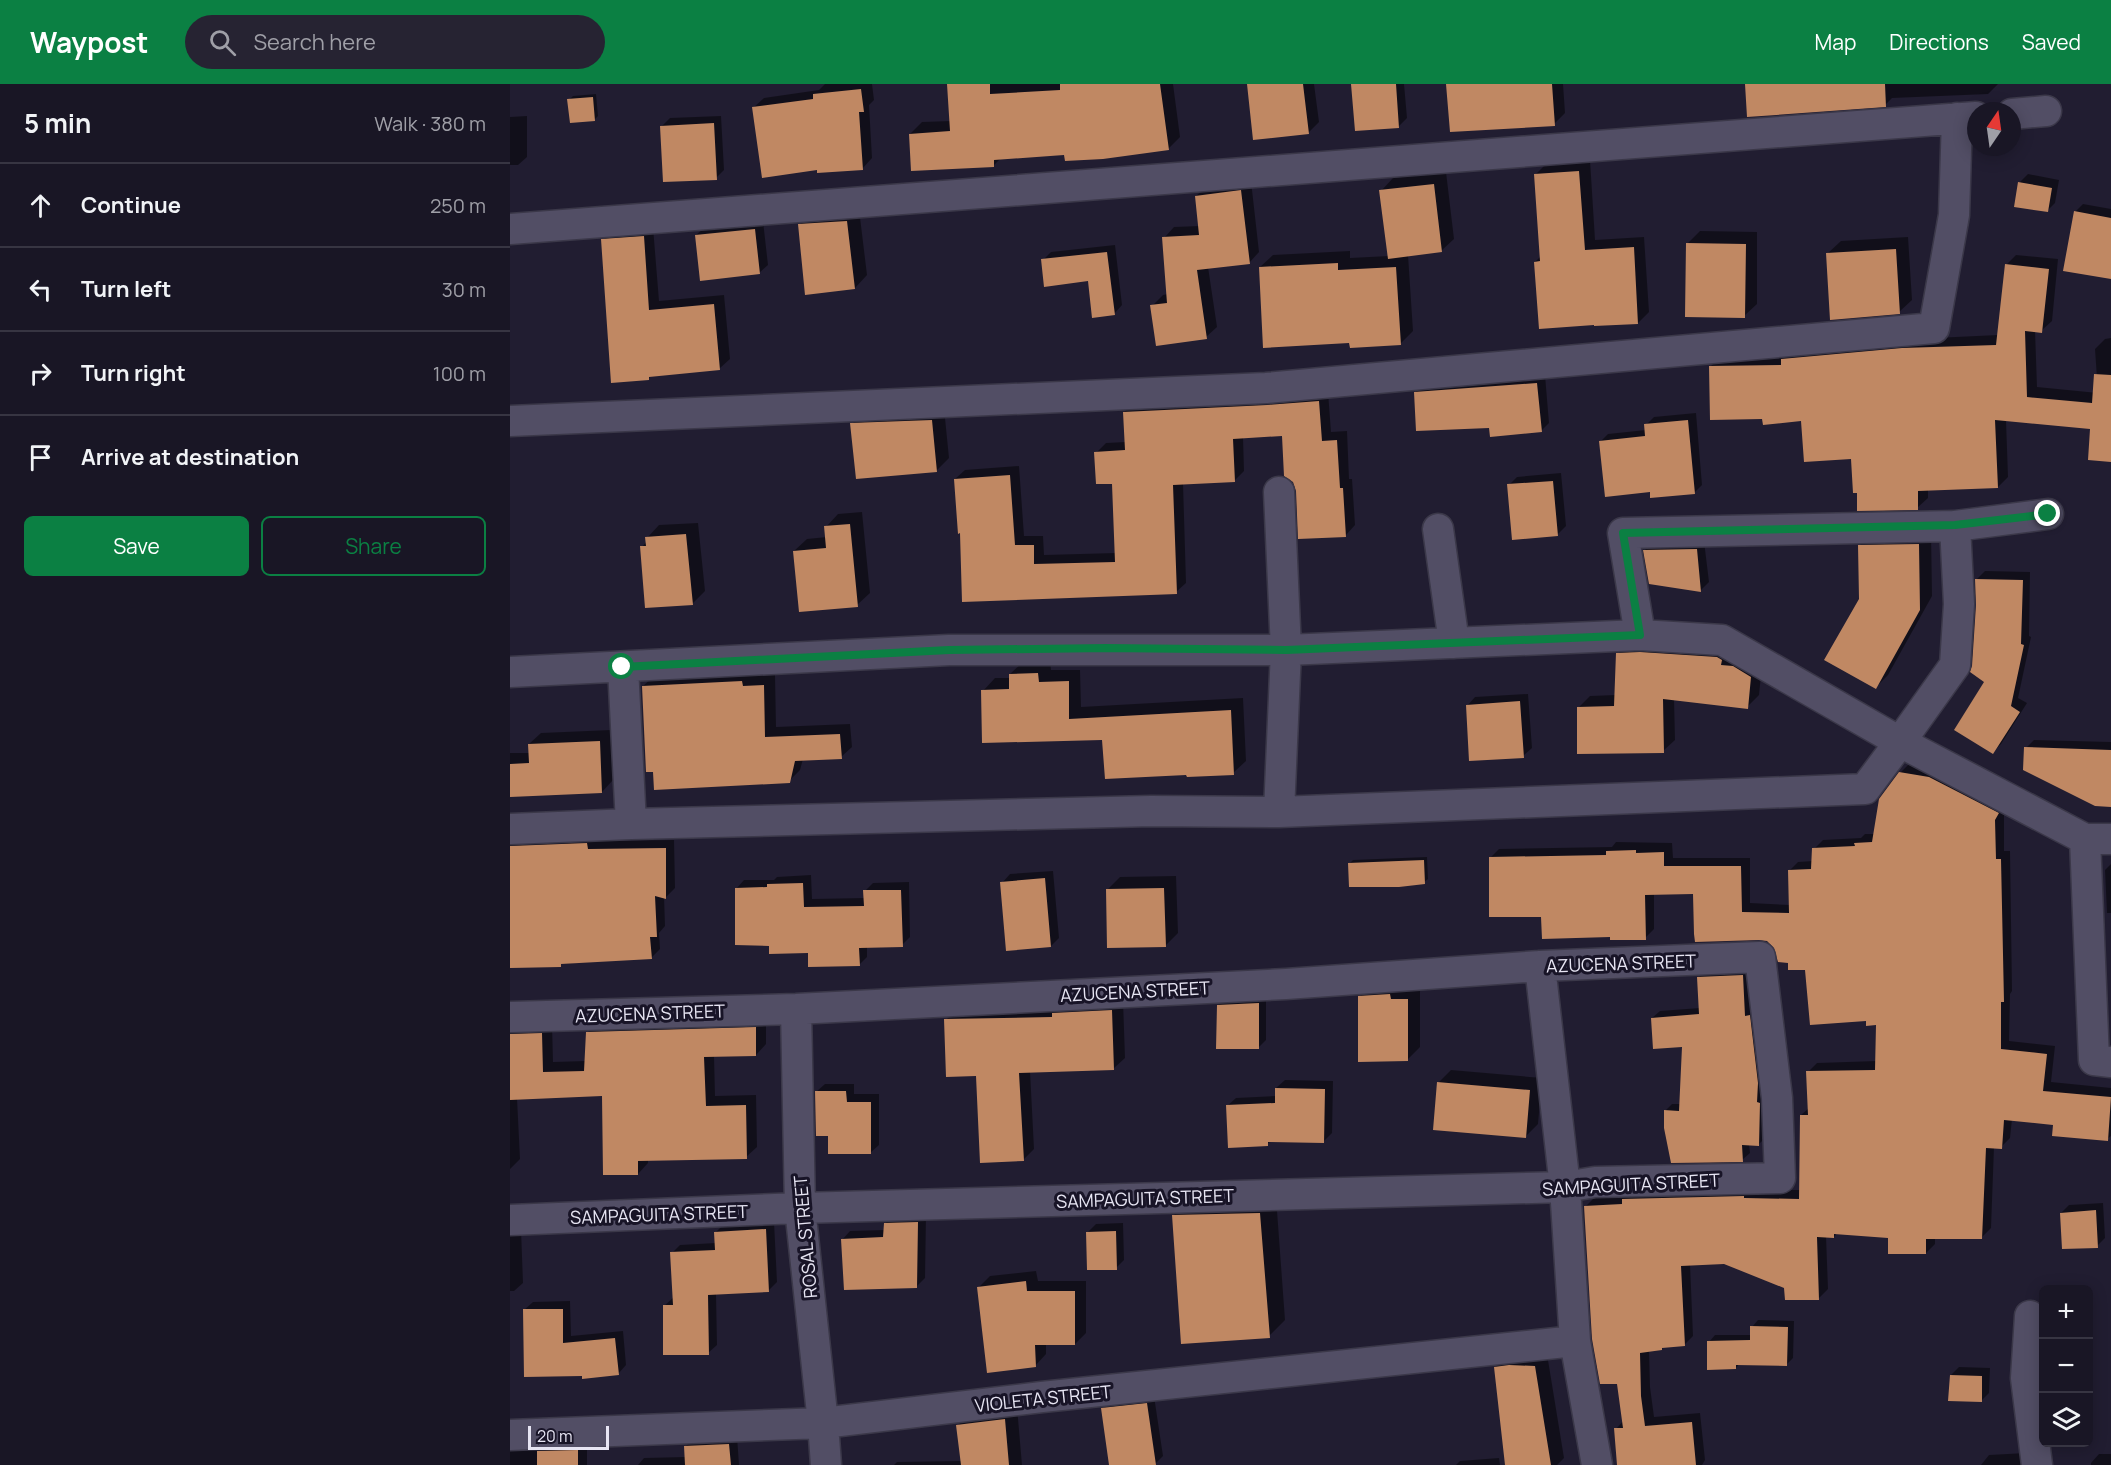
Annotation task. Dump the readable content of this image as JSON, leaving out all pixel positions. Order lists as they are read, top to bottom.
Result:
{
  "streets": {
    "street": [
      "AZUCENA STREET",
      "SAMPAGUITA STREET",
      "ROSAL STREET",
      "VIOLETA STREET"
    ]
  },
  "crossings": [
    ["AZUCENA STREET", "SAMPAGUITA STREET"],
    ["AZUCENA STREET", "ROSAL STREET"],
    ["SAMPAGUITA STREET", "ROSAL STREET"],
    ["ROSAL STREET", "VIOLETA STREET"]
  ],
  "scale_bar": "20 m",
  "north": "top",
  "page": {
    "header": "Waypost",
    "search": "Search here",
    "nav": ["Map", "Directions", "Saved"],
    "heading": ["5 min", "Walk · 380 m"],
    "list": [
      ["Continue", "250 m"],
      ["Turn left", "30 m"],
      ["Turn right", "100 m"],
      "Arrive at destination"
    ],
    "buttons": ["Save", "Share"],
    "map_buttons": ["+", "−"],
    "scale": "20 m"
  }
}
